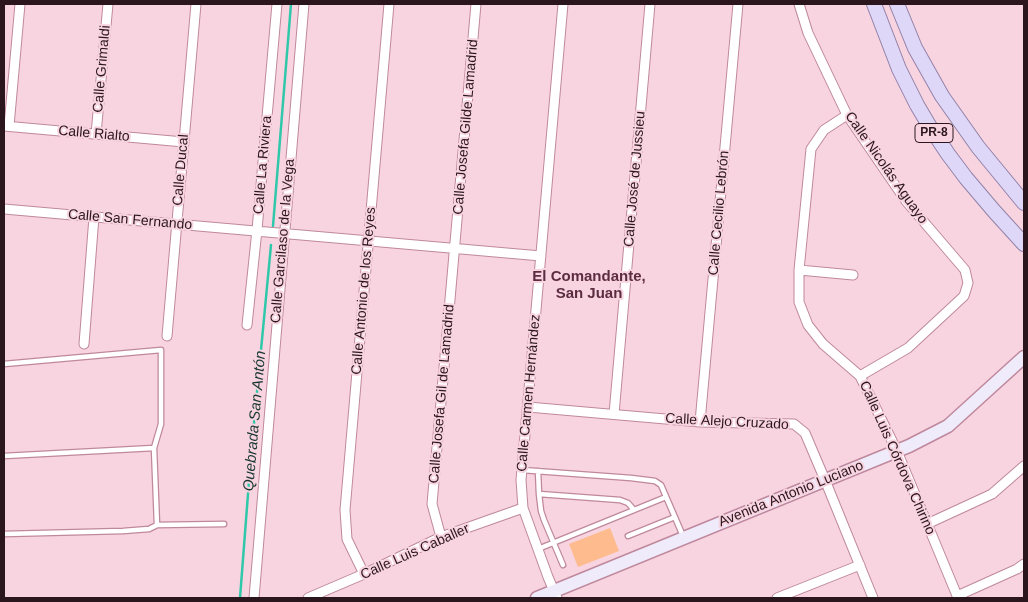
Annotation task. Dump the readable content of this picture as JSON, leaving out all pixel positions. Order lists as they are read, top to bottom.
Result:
{
  "streets": {
    "main road": ["PR-8"],
    "street": [
      "Calle Grimaldi",
      "Calle Josefa Gilde Lamadrid",
      "Calle Rialto",
      "Calle La Riviera",
      "Calle Nicolás Aguayo",
      "Calle Ducal",
      "Calle José de Jussieu",
      "Calle Cecilio Lebrón",
      "Calle San Fernando",
      "Calle Garcilaso de la Vega",
      "Calle Antonio de los Reyes",
      "Calle Carmen Hernández",
      "Calle Josefa Gil de Lamadrid",
      "Calle Alejo Cruzado",
      "Calle Luis Córdova Chirino",
      "Avenida Antonio Luciano",
      "Calle Luis Caballer"
    ]
  },
  "crossings": [
    ["Calle Grimaldi", "Calle Rialto"],
    ["Calle Josefa Gilde Lamadrid", "Calle San Fernando"],
    ["Calle Josefa Gilde Lamadrid", "Calle Josefa Gil de Lamadrid"],
    ["Calle Rialto", "Calle Ducal"],
    ["Calle La Riviera", "Calle San Fernando"],
    ["Calle Nicolás Aguayo", "Calle Luis Córdova Chirino"],
    ["Calle Ducal", "Calle San Fernando"],
    ["Calle José de Jussieu", "Calle Alejo Cruzado"],
    ["Calle Cecilio Lebrón", "Calle Alejo Cruzado"],
    ["Calle San Fernando", "Calle Garcilaso de la Vega"],
    ["Calle San Fernando", "Calle Antonio de los Reyes"],
    ["Calle San Fernando", "Calle Carmen Hernández"],
    ["Calle San Fernando", "Calle Josefa Gil de Lamadrid"],
    ["Calle Antonio de los Reyes", "Calle Luis Caballer"],
    ["Calle Carmen Hernández", "Calle Alejo Cruzado"],
    ["Calle Carmen Hernández", "Avenida Antonio Luciano"],
    ["Calle Carmen Hernández", "Calle Luis Caballer"],
    ["Calle Josefa Gil de Lamadrid", "Calle Luis Caballer"],
    ["Calle Alejo Cruzado", "Avenida Antonio Luciano"],
    ["Calle Luis Córdova Chirino", "Avenida Antonio Luciano"]
  ],
  "districts": ["El Comandante, San Juan"],
  "water": ["Quebrada San Antón"]
}
